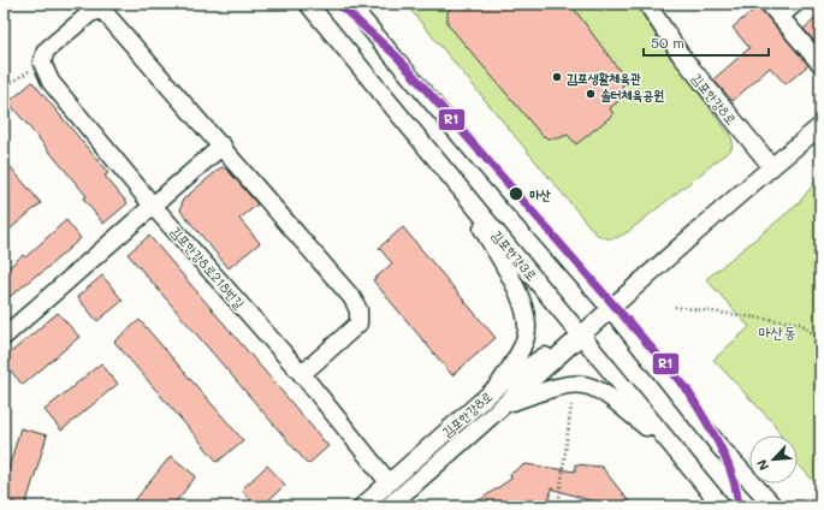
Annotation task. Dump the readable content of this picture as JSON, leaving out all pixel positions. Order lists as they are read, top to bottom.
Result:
{
  "streets": {
    "street": ["김포한강8로", "김포한강3로", "김포한강8로218번길"]
  },
  "crossings": [
    ["김포한강8로", "김포한강3로"],
    ["김포한강8로", "김포한강8로218번길"]
  ],
  "districts": ["마산동"],
  "places": ["김포생활체육관", "솔터체육공원", "마산"],
  "lines": ["transit line R1"],
  "scale_bar": "50 m",
  "north": "bottom left"
}
